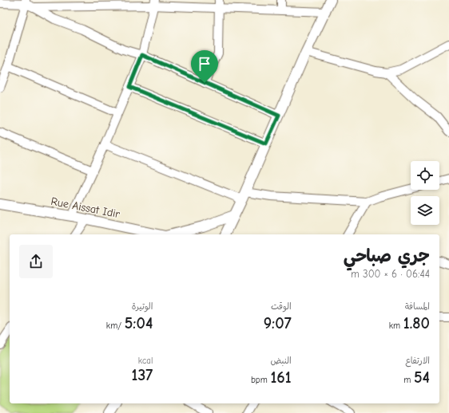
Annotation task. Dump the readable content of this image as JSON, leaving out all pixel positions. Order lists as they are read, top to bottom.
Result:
{
  "streets": {
    "street": ["Rue Aissat Idir"]
  },
  "page": {
    "heading": ["جري صباحي", "06:44 · 6 × 300 m"],
    "stats": [
      ["المسافة", "1.80 km"],
      ["الوقت", "9:07"],
      ["الوتيرة", "5:04 /km"],
      ["الارتفاع", "54 m"],
      ["النبض", "161 bpm"],
      ["kcal", "137"]
    ]
  }
}
